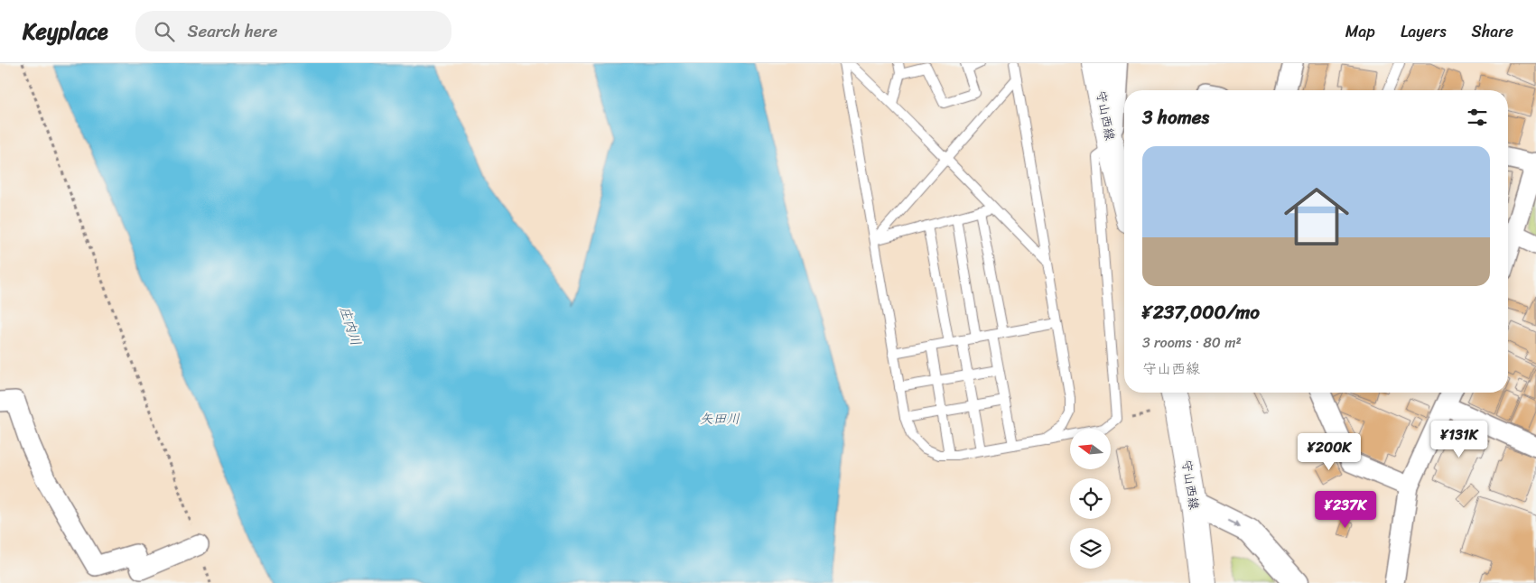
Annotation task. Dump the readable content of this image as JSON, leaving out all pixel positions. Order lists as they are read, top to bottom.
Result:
{
  "streets": {
    "main road": ["守山西線"]
  },
  "water": ["庄内川", "矢田川"],
  "north": "left",
  "page": {
    "header": "Keyplace",
    "search": "Search here",
    "nav": ["Map", "Layers", "Share"],
    "heading": "3 homes",
    "list": [
      {
        "name": "¥237,000/mo",
        "note": "3 rooms · 80 m² · 守山西線"
      }
    ],
    "price": ["¥131K", "¥200K", "¥237K"]
  }
}
